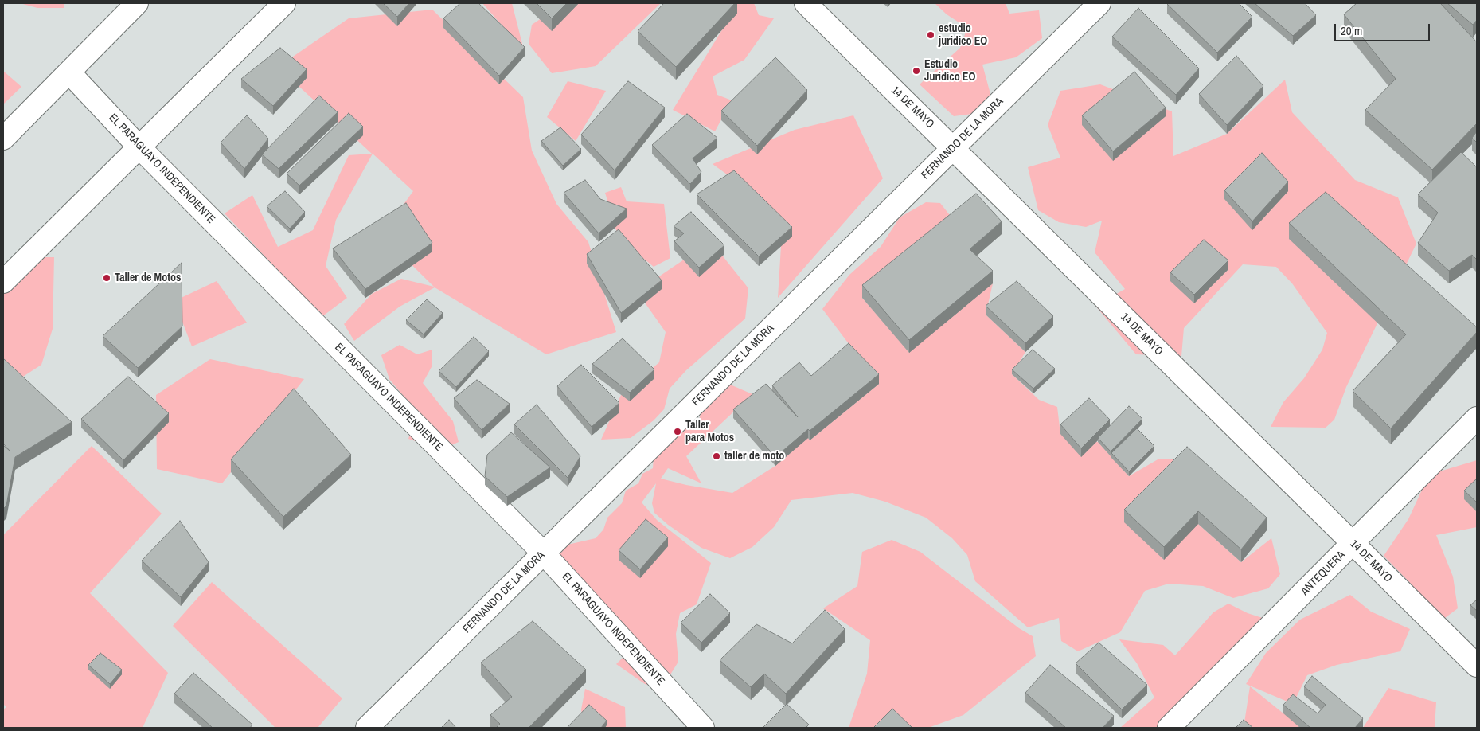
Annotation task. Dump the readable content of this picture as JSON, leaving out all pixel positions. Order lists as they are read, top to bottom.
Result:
{
  "streets": {
    "street": [
      "14 DE MAYO",
      "FERNANDO DE LA MORA",
      "EL PARAGUAYO INDEPENDIENTE",
      "ANTEQUERA"
    ]
  },
  "crossings": [
    ["14 DE MAYO", "FERNANDO DE LA MORA"],
    ["14 DE MAYO", "ANTEQUERA"],
    ["FERNANDO DE LA MORA", "EL PARAGUAYO INDEPENDIENTE"]
  ],
  "places": [
    "estudio juridico EO",
    "Estudio Juridico EO",
    "Taller de Motos",
    "Taller para Motos",
    "taller de moto"
  ],
  "scale_bar": "20 m"
}
